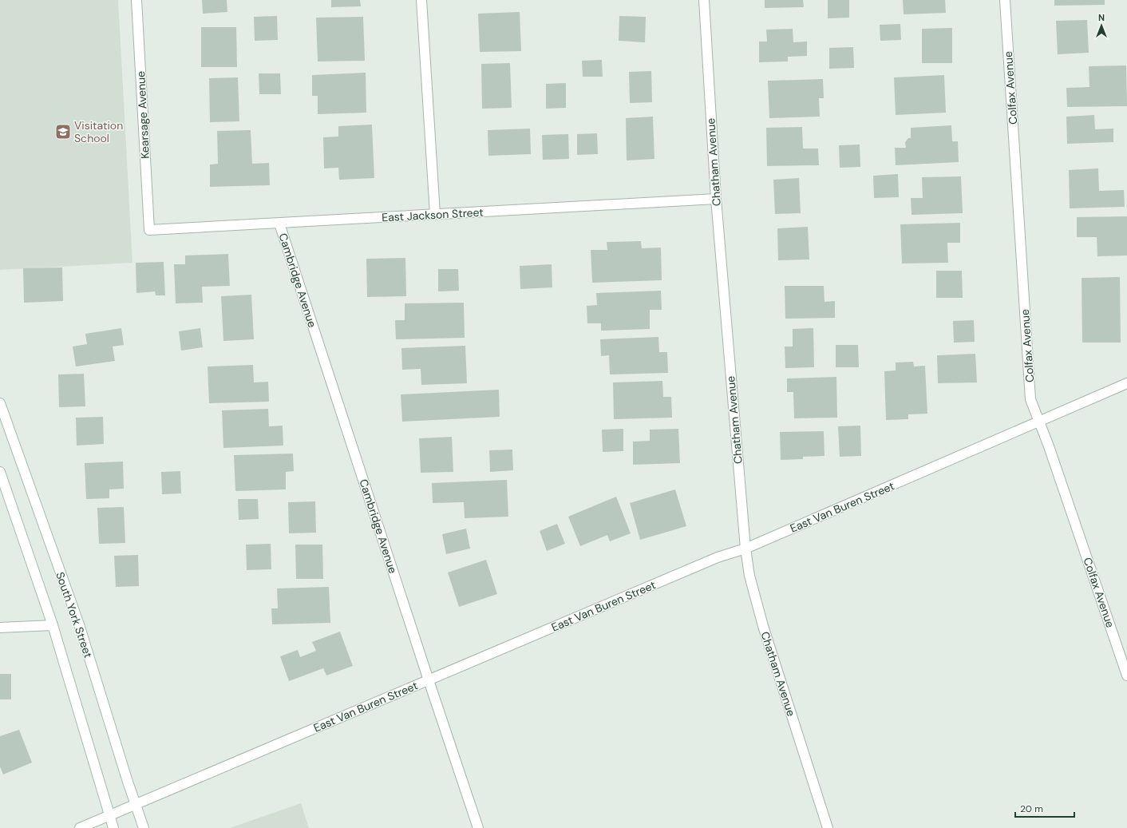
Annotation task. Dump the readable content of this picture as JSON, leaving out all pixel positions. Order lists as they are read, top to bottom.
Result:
{
  "streets": {
    "street": [
      "Colfax Avenue",
      "Kearsage Avenue",
      "Chatham Avenue",
      "East Jackson Street",
      "Cambridge Avenue",
      "East Van Buren Street",
      "South York Street"
    ]
  },
  "crossings": [
    ["Colfax Avenue", "East Van Buren Street"],
    ["Kearsage Avenue", "East Jackson Street"],
    ["Chatham Avenue", "East Jackson Street"],
    ["Chatham Avenue", "East Van Buren Street"],
    ["East Jackson Street", "Cambridge Avenue"],
    ["Cambridge Avenue", "East Van Buren Street"],
    ["East Van Buren Street", "South York Street"]
  ],
  "places": {
    "school or university": ["Visitation School"]
  },
  "scale_bar": "20 m",
  "north": "top"
}
